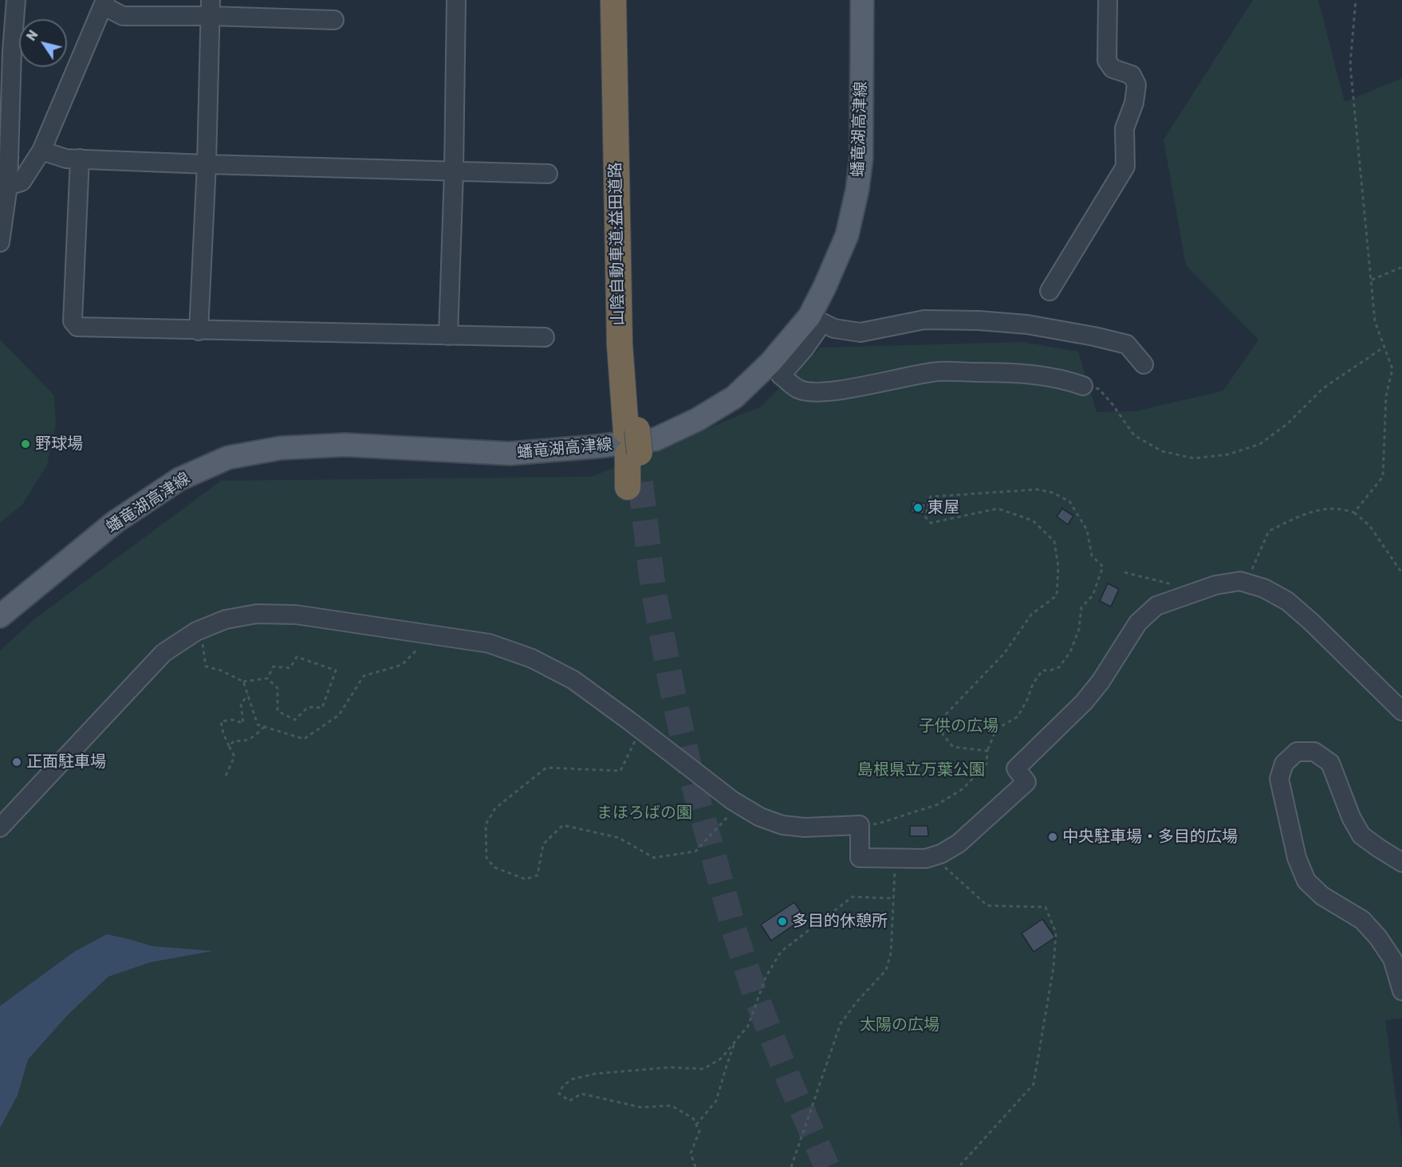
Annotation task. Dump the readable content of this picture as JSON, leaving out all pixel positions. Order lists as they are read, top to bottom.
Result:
{
  "streets": {
    "highway": ["山陰自動車道;益田道路"],
    "main road": ["蟠竜湖高津線"]
  },
  "parks": [
    "子供の広場",
    "島根県立万葉公園",
    "まほろばの園",
    "太陽の広場"
  ],
  "places": [
    "野球場",
    "東屋",
    "正面駐車場",
    "中央駐車場・多目的広場",
    "多目的休憩所"
  ],
  "north": "top left"
}
